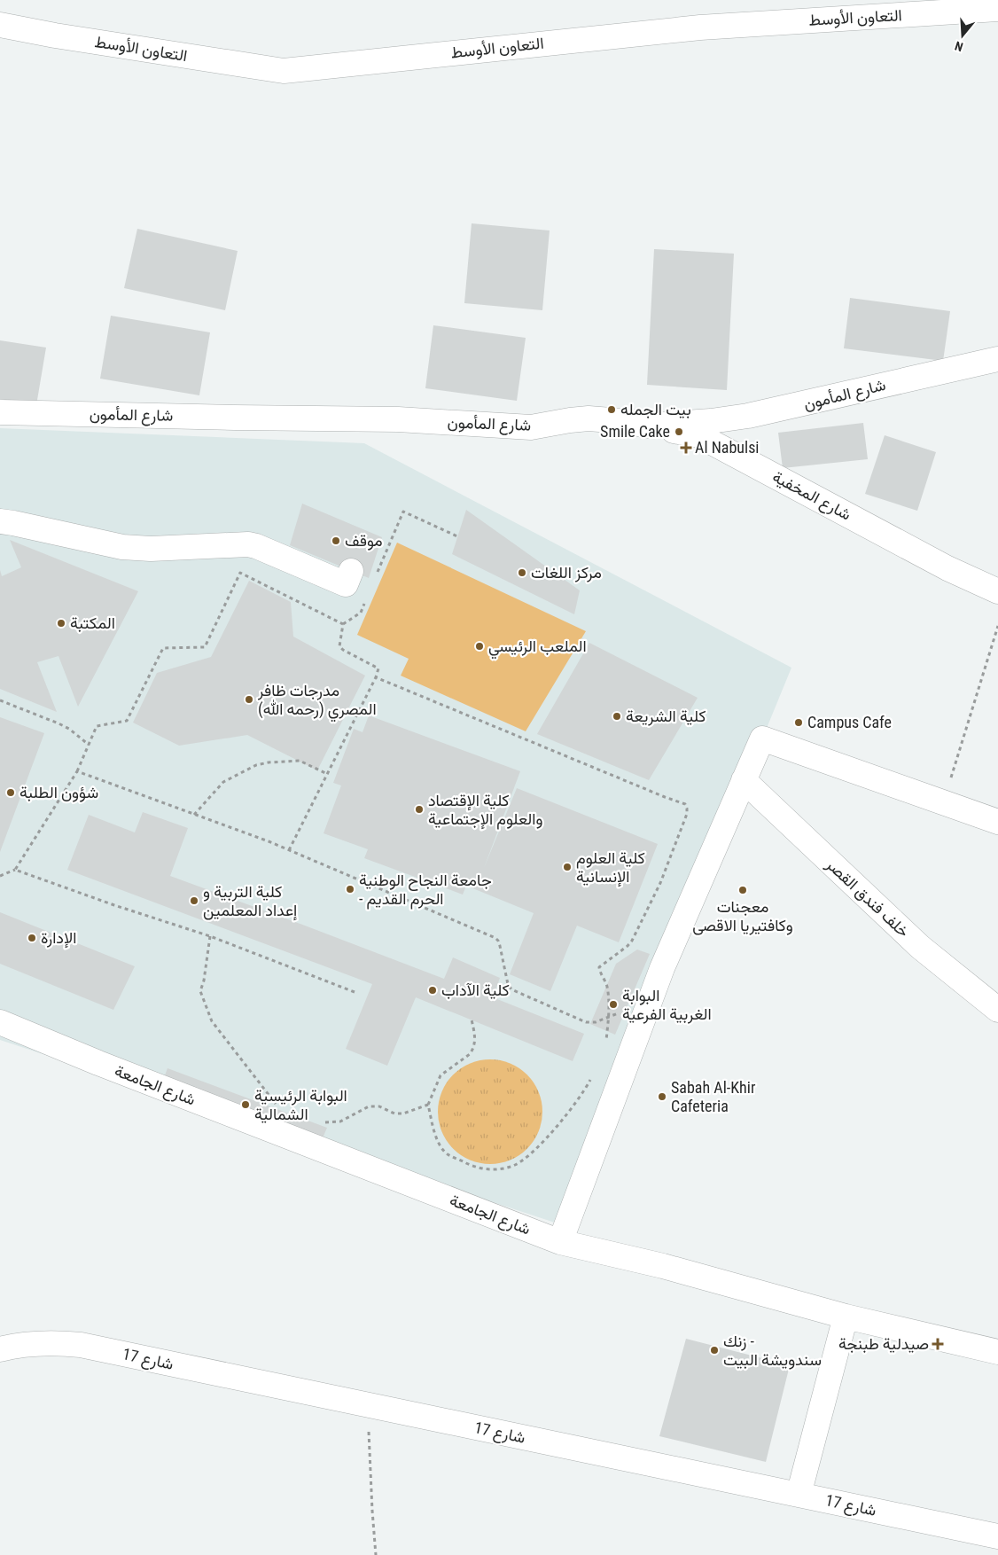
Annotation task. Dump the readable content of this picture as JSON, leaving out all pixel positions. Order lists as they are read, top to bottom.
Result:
{
  "streets": {
    "street": [
      "التعاون الأوسط",
      "شارع المأمون",
      "شارع المخفية",
      "خلف فندق القصر",
      "شارع الجامعة",
      "شارع 17"
    ]
  },
  "crossings": [
    ["شارع المأمون", "شارع المخفية"]
  ],
  "places": {
    "other": [
      "بيت الجمله",
      "Smile Cake",
      "موقف",
      "مركز اللغات",
      "المكتبة",
      "الملعب الرئيسي",
      "مدرجات ظافر المصري (رحمه الله)",
      "كلية الشريعة",
      "Campus Cafe",
      "شؤون الطلبة",
      "كلية الإقتصاد والعلوم الإجتماعية",
      "كلية العلوم الإنسانية",
      "جامعة النجاح الوطنية - الحرم القديم",
      "معجنات وكافتيريا الاقصى",
      "كلية التربية و إعداد المعلمين",
      "الإدارة",
      "كلية الآداب",
      "البوابة الغربية الفرعية",
      "Sabah Al-Khir Cafeteria",
      "البوابة الرئيسية الشمالية",
      "زنك - سندويشة البيت"
    ],
    "health": ["Al Nabulsi", "صيدلية طبنجة"]
  },
  "north": "bottom"
}
